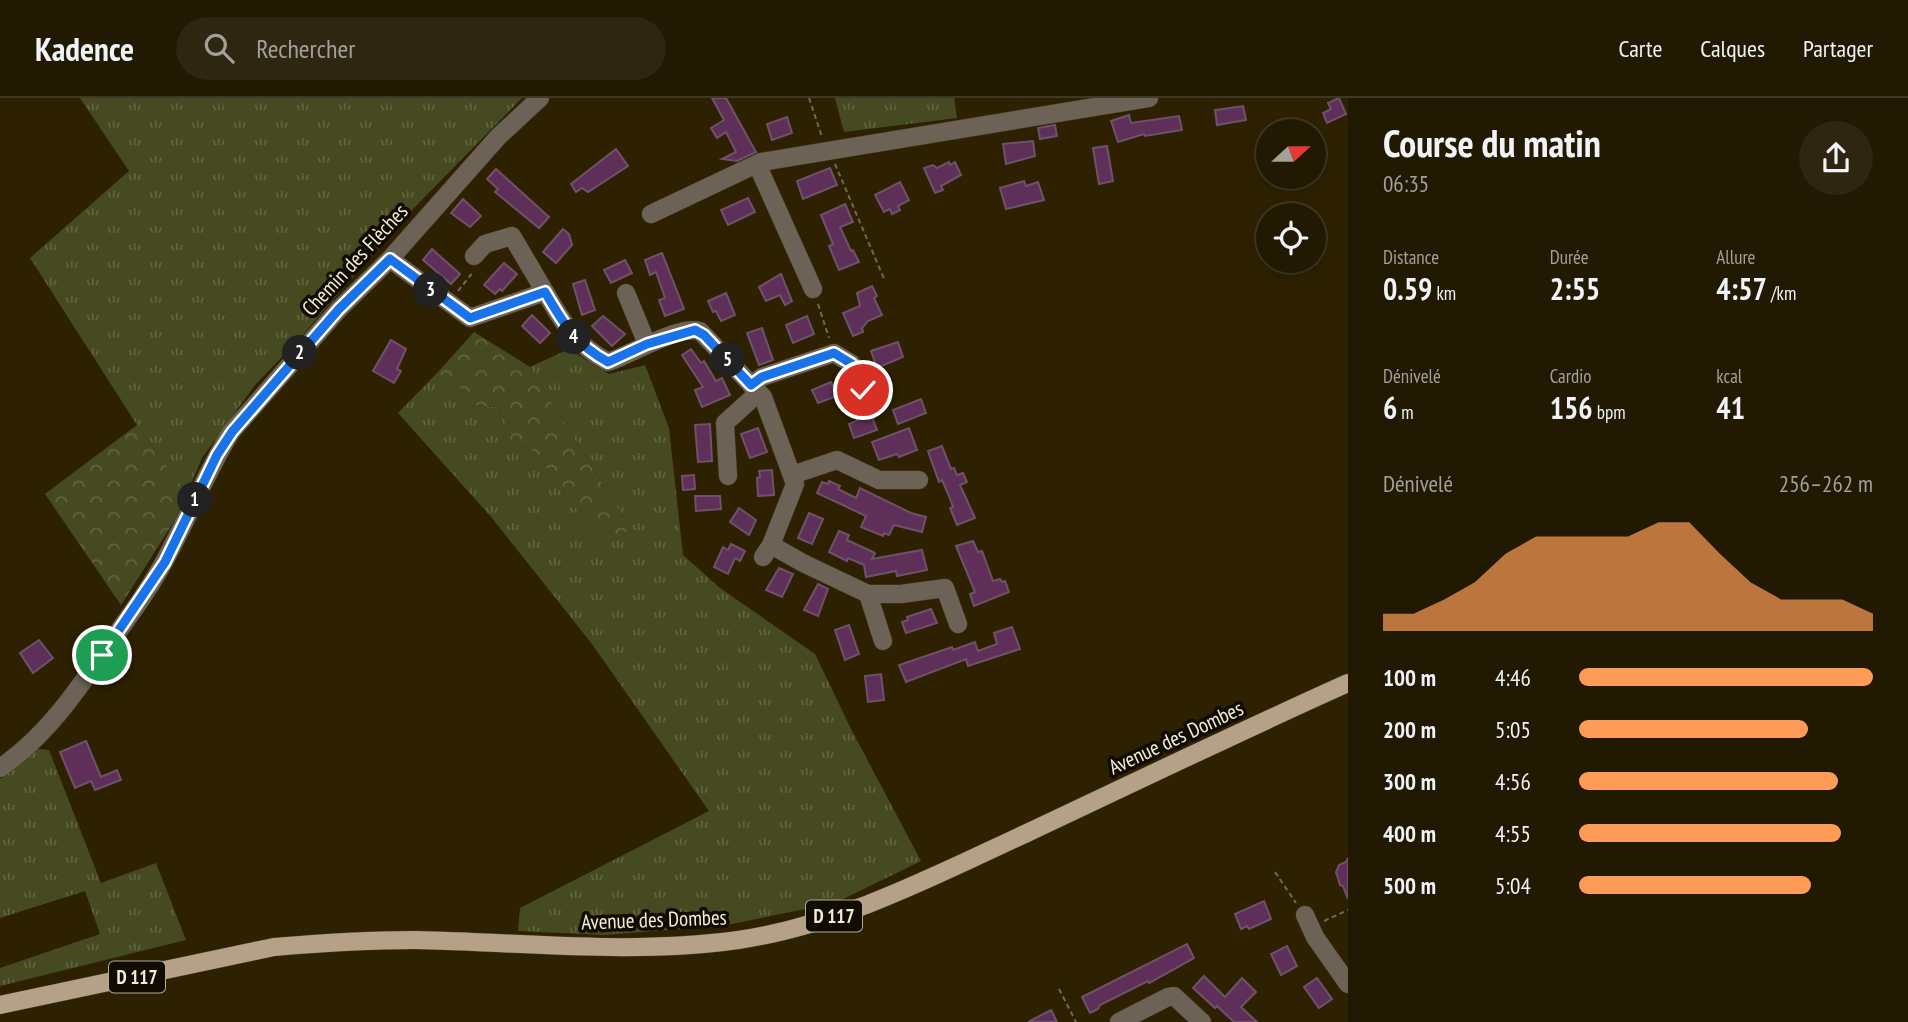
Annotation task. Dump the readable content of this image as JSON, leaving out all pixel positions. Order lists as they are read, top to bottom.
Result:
{
  "streets": {
    "main road": ["Avenue des Dombes", "D 117"],
    "street": ["Chemin des Flèches"]
  },
  "north": "right",
  "page": {
    "header": "Kadence",
    "search": "Rechercher",
    "nav": ["Carte", "Calques", "Partager"],
    "heading": ["Course du matin", "06:35"],
    "stats": [
      ["Distance", "0.59 km"],
      ["Durée", "2:55"],
      ["Allure", "4:57 /km"],
      ["Dénivelé", "6 m"],
      ["Cardio", "156 bpm"],
      ["kcal", "41"]
    ],
    "pins": [
      "3",
      "4",
      "2",
      "5",
      "1"
    ],
    "chart": ["Dénivelé", "256–262 m"],
    "list": [
      {
        "name": "100 m",
        "note": "4:46"
      },
      {
        "name": "200 m",
        "note": "5:05"
      },
      {
        "name": "300 m",
        "note": "4:56"
      },
      {
        "name": "400 m",
        "note": "4:55"
      },
      {
        "name": "500 m",
        "note": "5:04"
      }
    ]
  }
}
